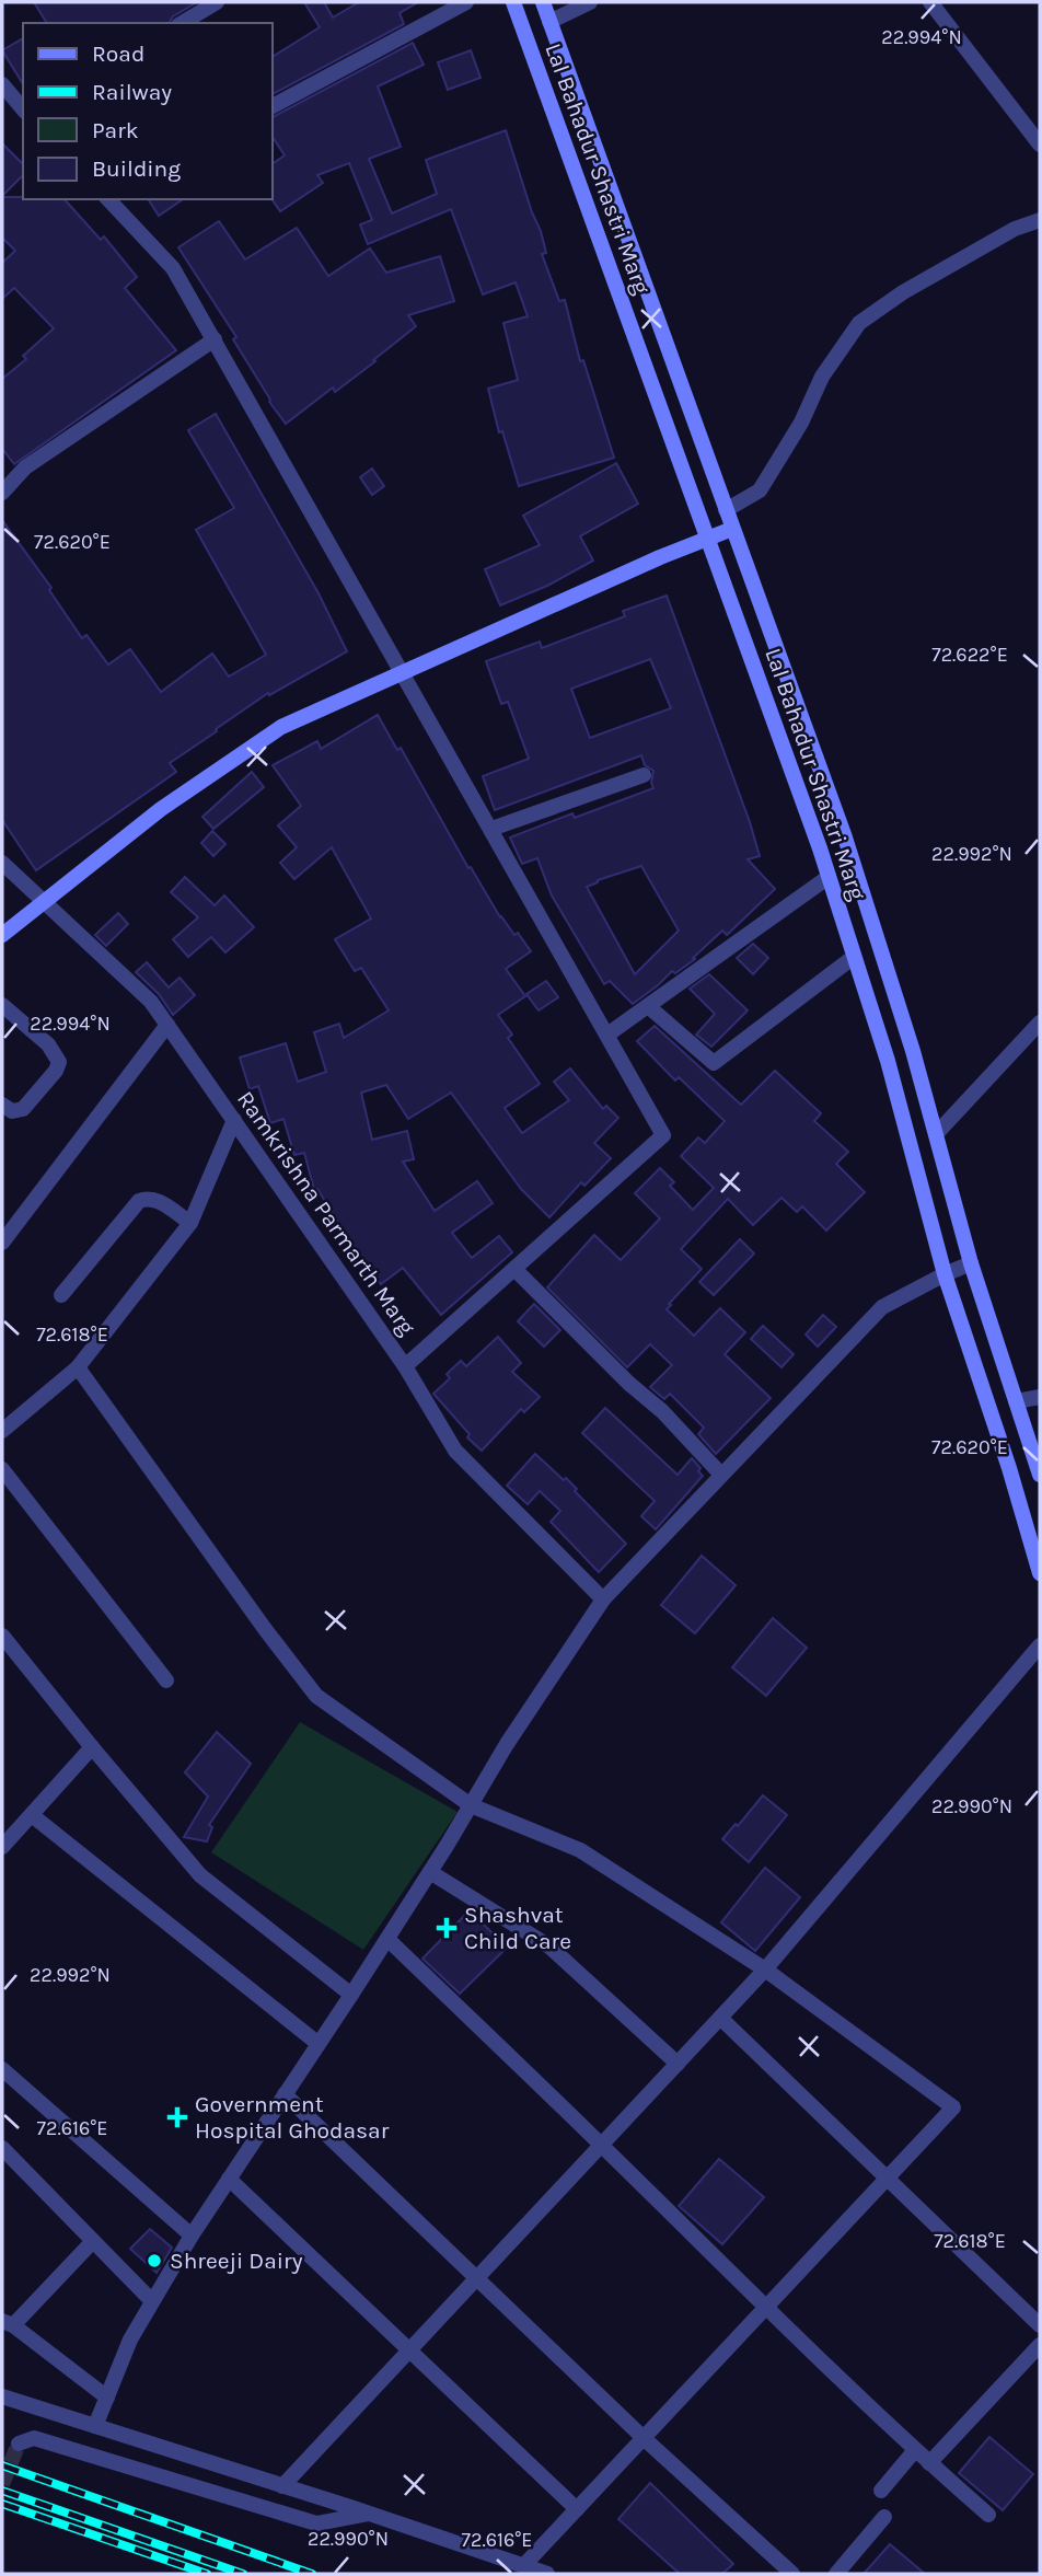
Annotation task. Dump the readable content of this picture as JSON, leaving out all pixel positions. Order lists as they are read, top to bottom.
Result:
{
  "streets": {
    "main road": ["Lal Bahadur Shastri Marg"],
    "street": ["Ramkrishna Parmarth Marg"]
  },
  "places": {
    "health": ["Shashvat Child Care", "Government Hospital Ghodasar"],
    "other": ["Shreeji Dairy"]
  },
  "legend": [
    "Road",
    "Railway",
    "Park",
    "Building"
  ],
  "coordinates": [
    "22.994°N",
    "72.620°E",
    "72.622°E",
    "22.992°N",
    "72.618°E",
    "22.990°N",
    "72.616°E"
  ]
}
